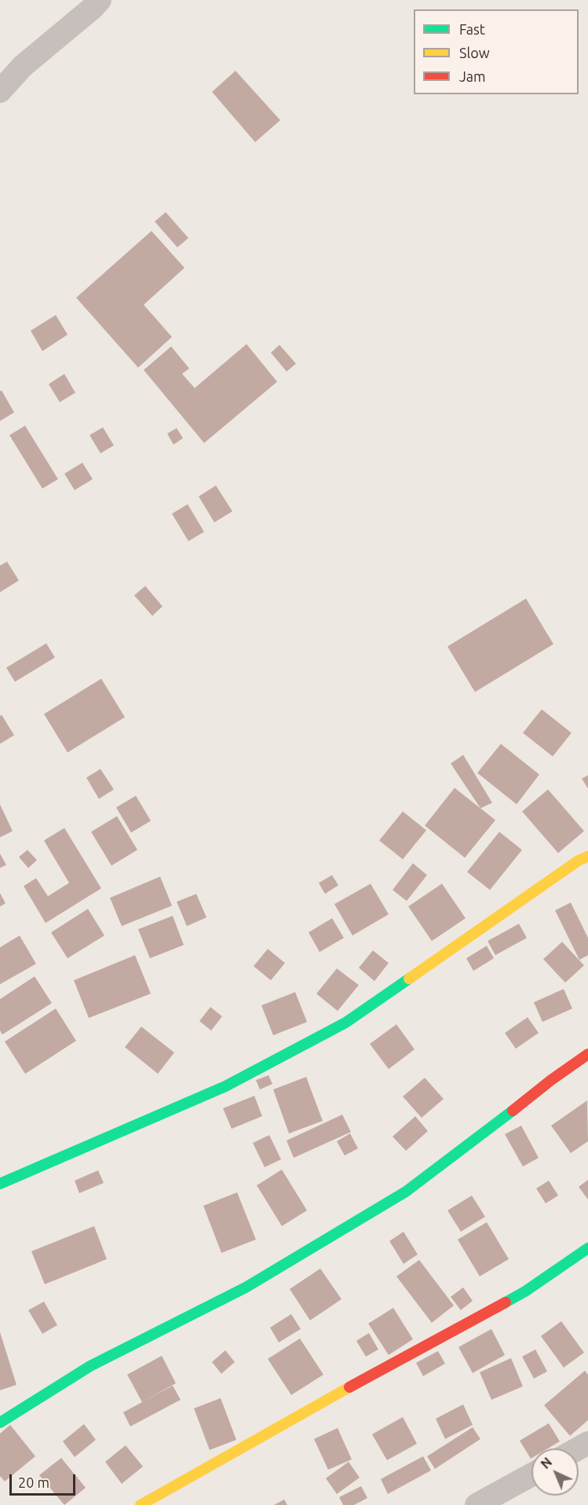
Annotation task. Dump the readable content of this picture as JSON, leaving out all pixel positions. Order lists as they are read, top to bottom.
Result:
{
  "legend": ["Fast", "Slow", "Jam"],
  "scale_bar": "20 m",
  "north": "top left"
}
